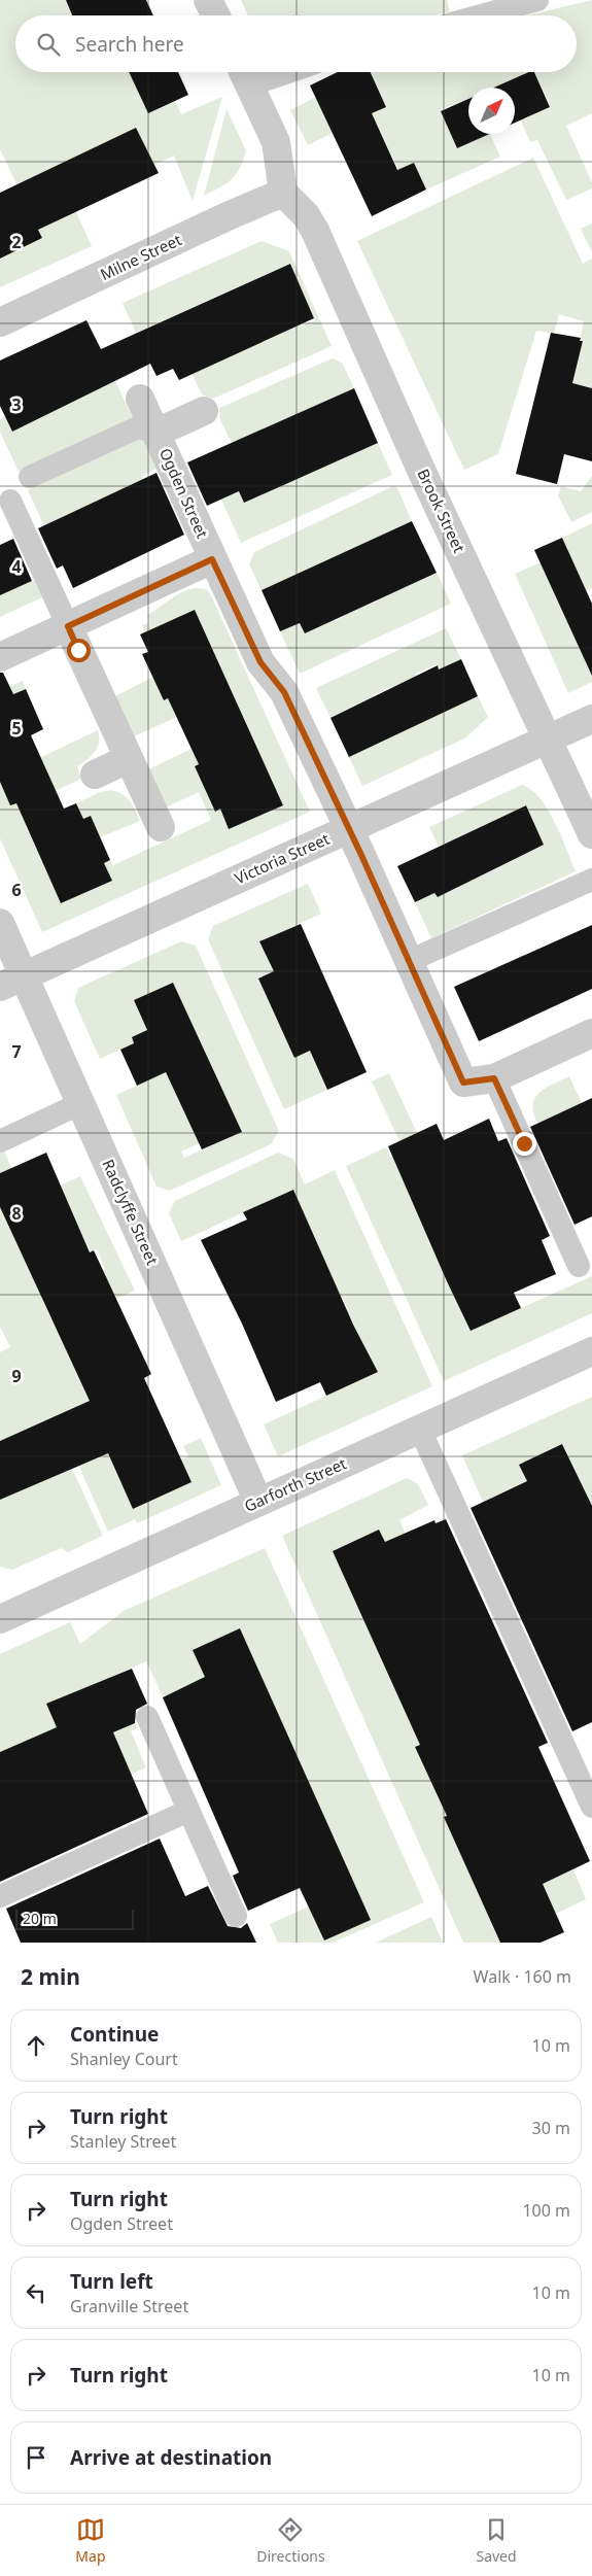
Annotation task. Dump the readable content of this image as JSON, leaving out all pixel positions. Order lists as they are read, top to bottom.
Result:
{
  "streets": {
    "street": [
      "Milne Street",
      "Ogden Street",
      "Brook Street",
      "Victoria Street",
      "Radclyffe Street",
      "Garforth Street"
    ]
  },
  "crossings": [
    ["Milne Street", "Brook Street"],
    ["Ogden Street", "Victoria Street"],
    ["Brook Street", "Victoria Street"],
    ["Victoria Street", "Radclyffe Street"],
    ["Radclyffe Street", "Garforth Street"]
  ],
  "scale_bar": "20 m",
  "north": "top right",
  "page": {
    "search": "Search here",
    "scale": "20 m",
    "heading": ["2 min", "Walk · 160 m"],
    "list": [
      ["Continue", "Shanley Court", "10 m"],
      ["Turn right", "Stanley Street", "30 m"],
      ["Turn right", "Ogden Street", "100 m"],
      ["Turn left", "Granville Street", "10 m"],
      ["Turn right", "10 m"],
      "Arrive at destination"
    ],
    "nav": ["Map", "Directions", "Saved"]
  },
  "grid": {
    "rows": [
      "2",
      "3",
      "4",
      "5",
      "6",
      "7",
      "8",
      "9"
    ]
  }
}
